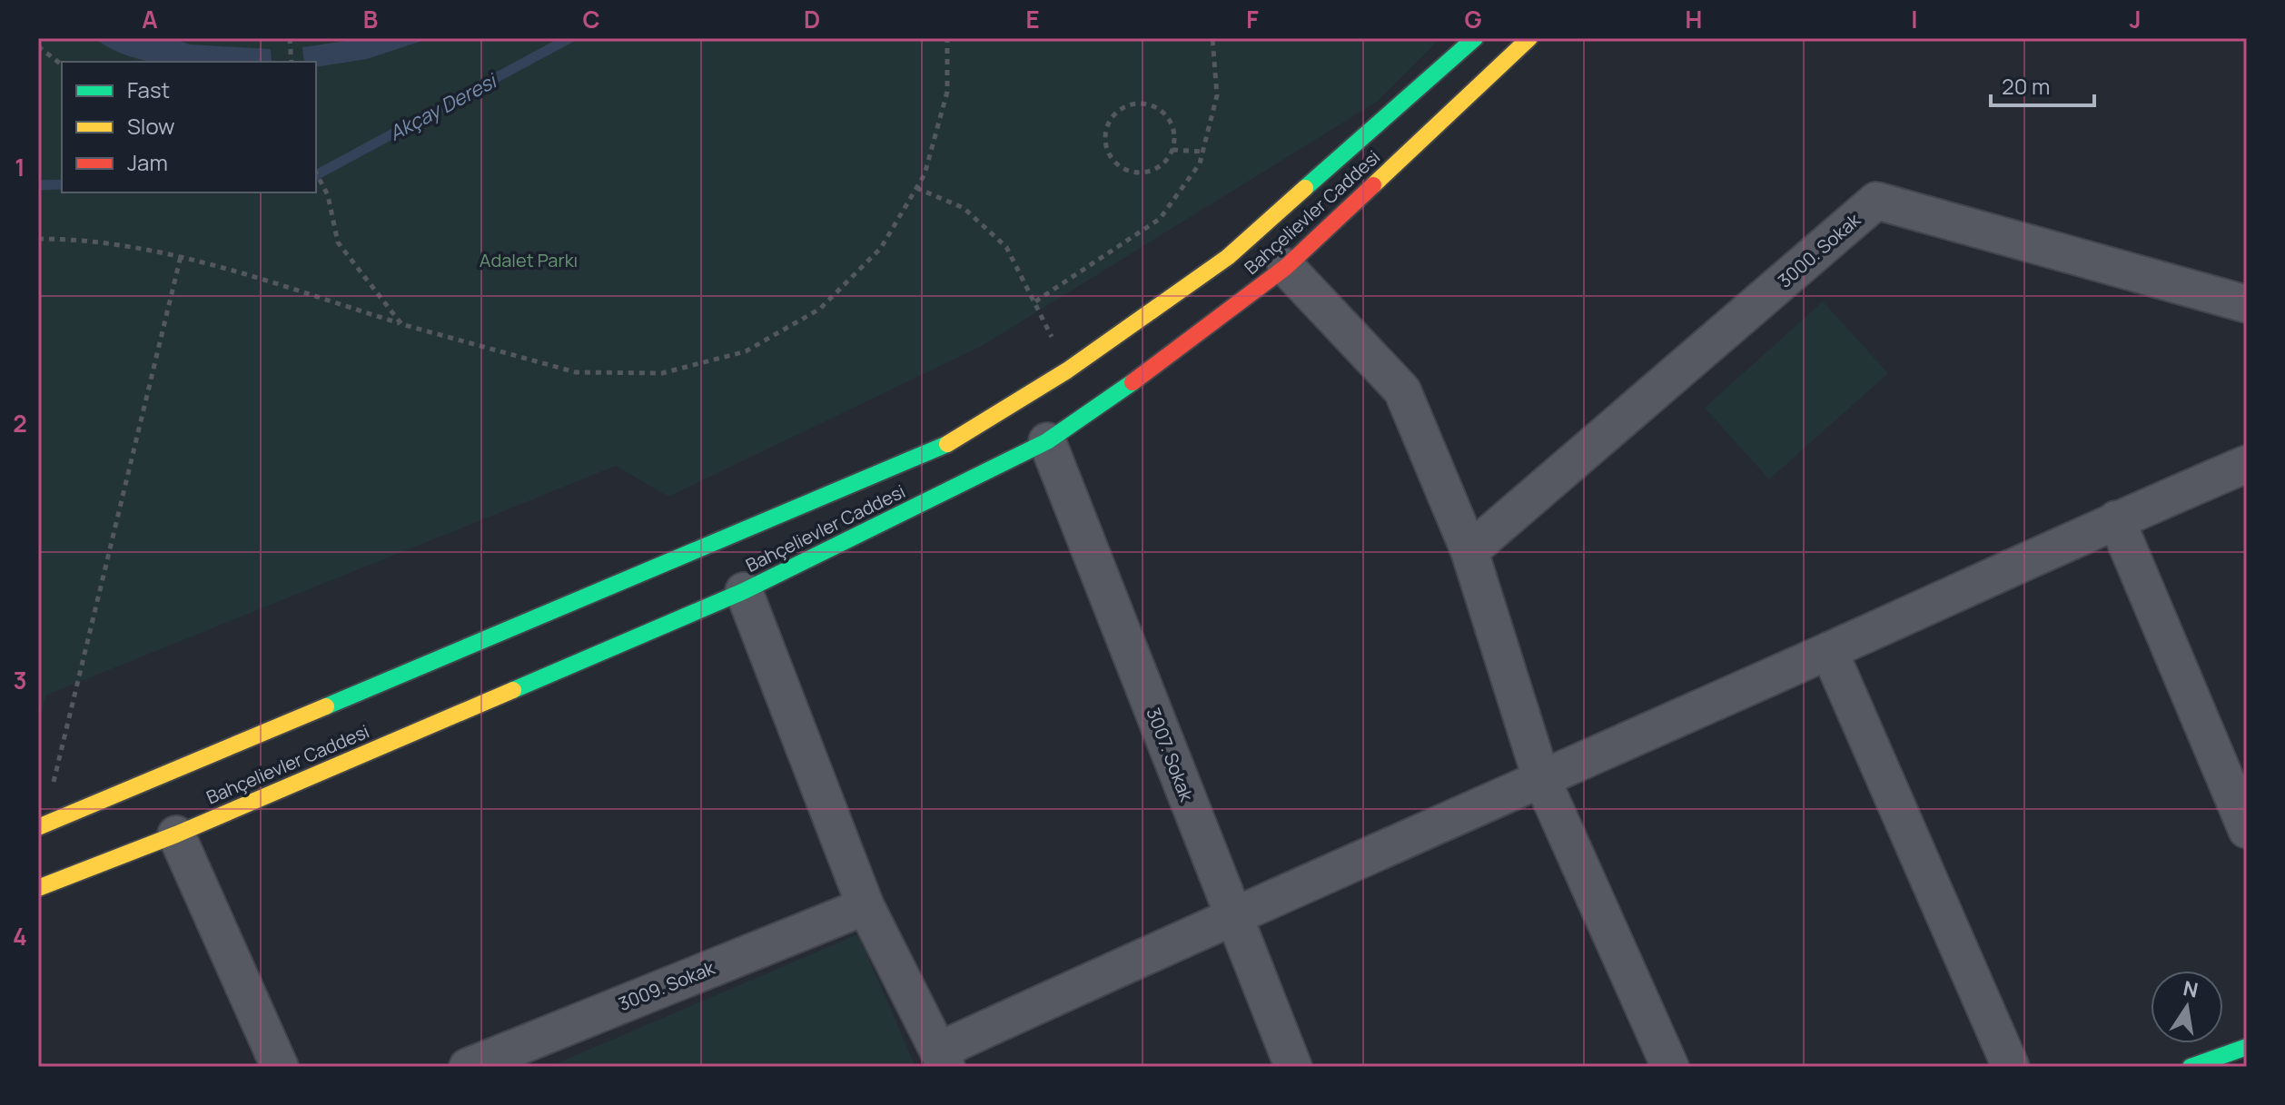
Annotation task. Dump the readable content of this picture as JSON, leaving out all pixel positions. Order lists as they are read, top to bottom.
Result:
{
  "streets": {
    "street": [
      "Bahçelievler Caddesi",
      "3000. Sokak",
      "3007. Sokak",
      "3009. Sokak"
    ]
  },
  "crossings": [
    ["Bahçelievler Caddesi", "3007. Sokak"]
  ],
  "water": ["Akçay Deresi"],
  "parks": ["Adalet Parkı"],
  "legend": ["Fast", "Slow", "Jam"],
  "scale_bar": "20 m",
  "north": "top",
  "grid": {
    "columns": [
      "A",
      "B",
      "C",
      "D",
      "E",
      "F",
      "G",
      "H",
      "I",
      "J"
    ],
    "rows": [
      "1",
      "2",
      "3",
      "4"
    ]
  }
}
